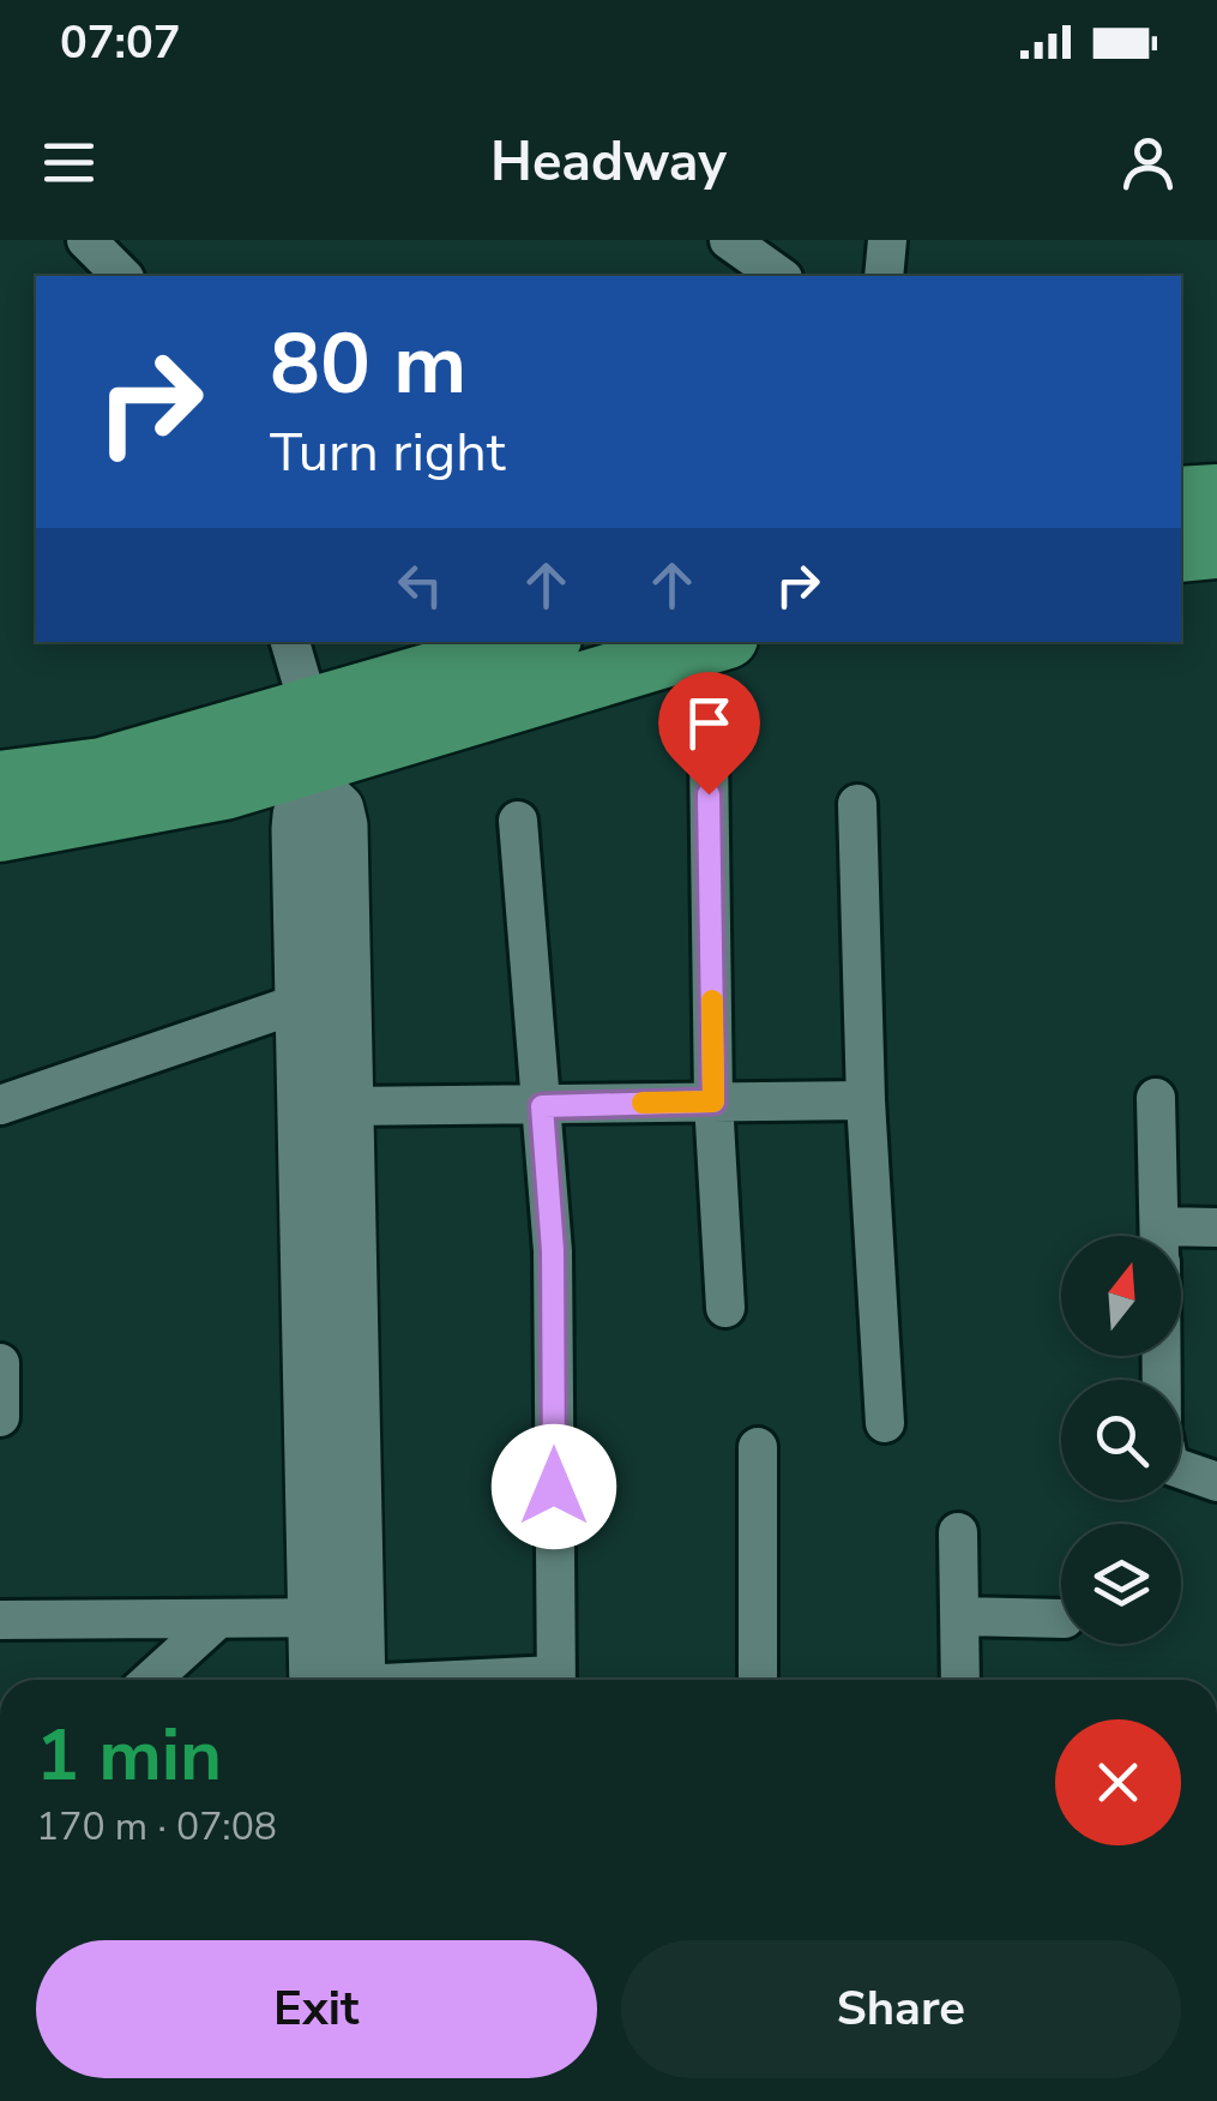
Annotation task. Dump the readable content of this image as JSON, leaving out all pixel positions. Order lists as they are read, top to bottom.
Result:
{
  "north": "top",
  "page": {
    "status": "07:07",
    "header": "Headway",
    "turn": ["80 m", "Turn right"],
    "heading": ["1 min", "170 m · 07:08"],
    "buttons": ["Exit", "Share"]
  }
}
